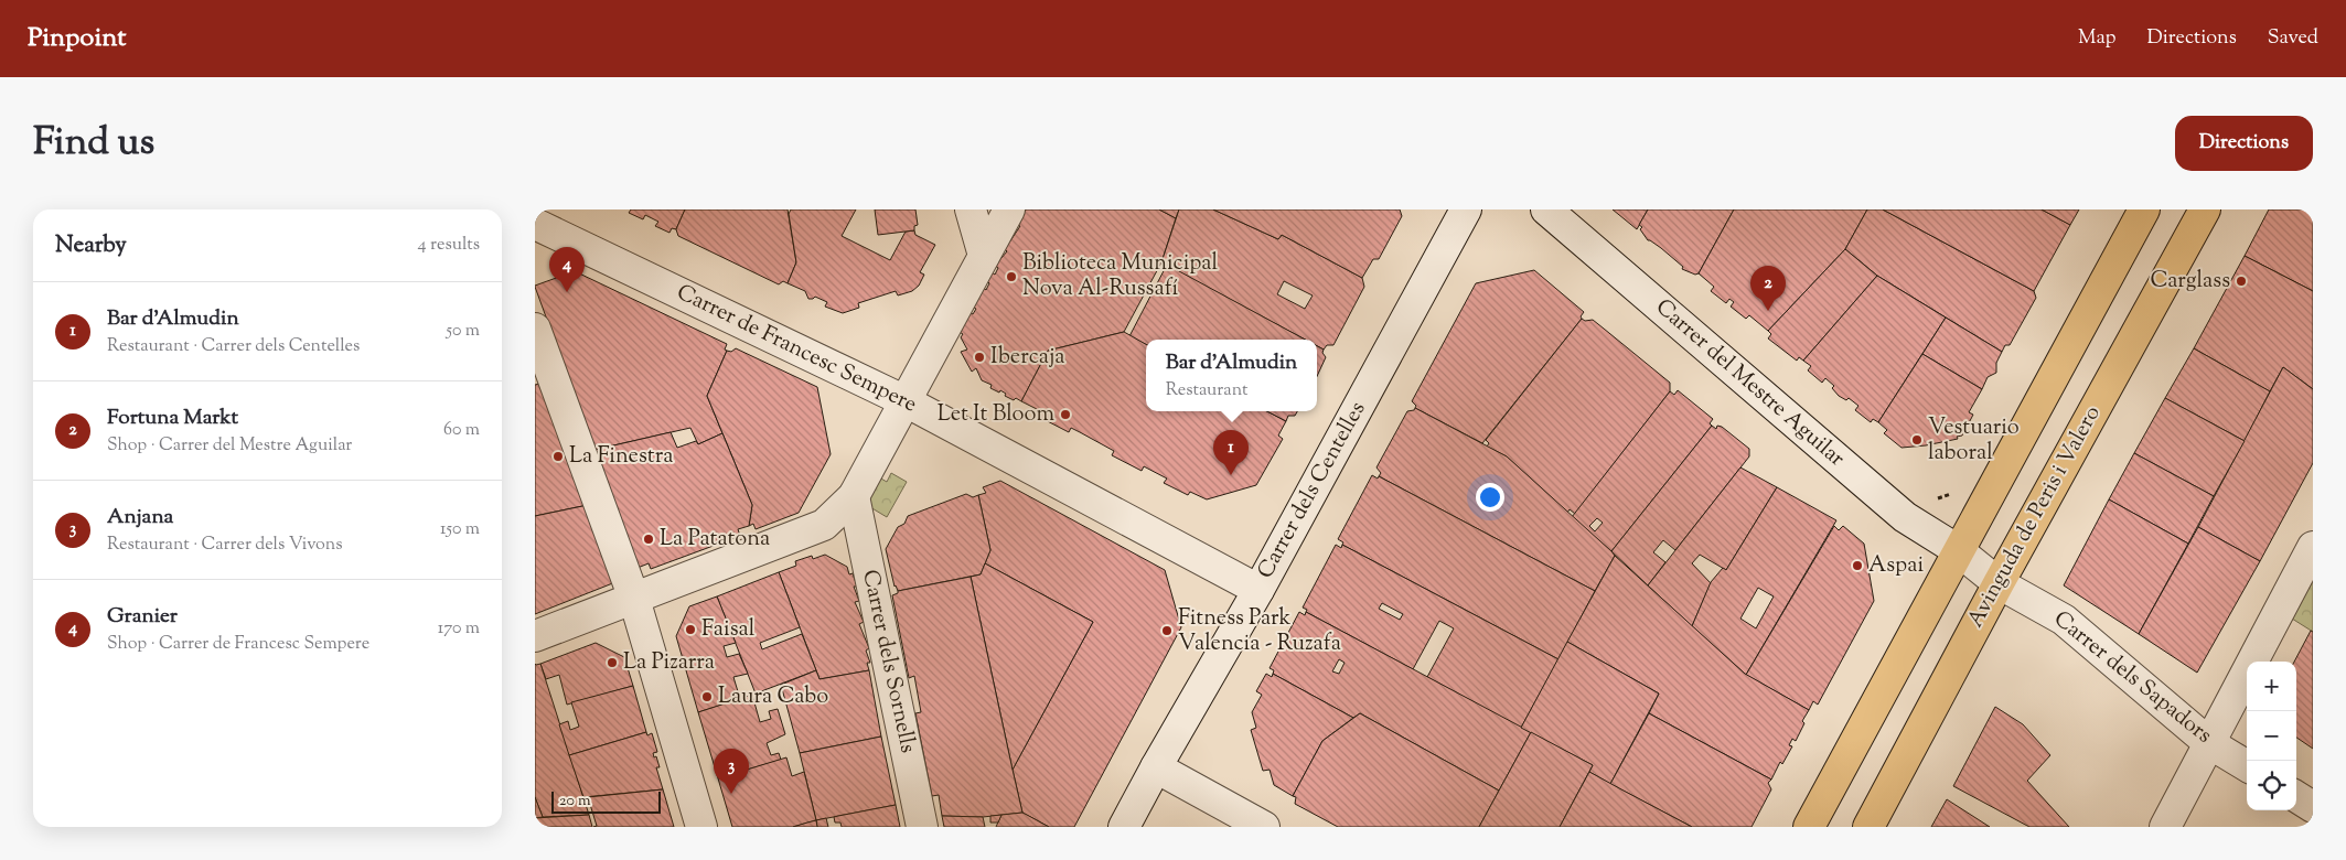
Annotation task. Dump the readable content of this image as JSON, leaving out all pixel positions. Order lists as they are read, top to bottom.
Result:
{
  "streets": {
    "main road": ["Avinguda de Peris i Valero"],
    "street": [
      "Carrer de Francesc Sempere",
      "Carrer del Mestre Aguilar",
      "Carrer dels Centelles",
      "Carrer dels Sornells",
      "Carrer dels Sapadors"
    ]
  },
  "crossings": [
    ["Carrer de Francesc Sempere", "Carrer dels Centelles"],
    ["Carrer del Mestre Aguilar", "Carrer dels Sapadors"],
    ["Avinguda de Peris i Valero", "Carrer dels Sapadors"]
  ],
  "places": [
    "Biblioteca Municipal Nova Al-Russafí",
    "Carglass",
    "Ibercaja",
    "Let It Bloom",
    "Vestuario laboral",
    "La Finestra",
    "La Patatona",
    "Aspai",
    "Faisal",
    "Fitness Park Valencia - Ruzafa",
    "La Pizarra",
    "Laura Cabo"
  ],
  "scale_bar": "20 m",
  "page": {
    "header": "Pinpoint",
    "nav": ["Map", "Directions", "Saved"],
    "title": "Find us",
    "buttons": "Directions",
    "heading": ["Nearby", "4 results"],
    "pins": [
      "4",
      "2",
      "1",
      "3"
    ],
    "list": [
      {
        "mark": "1",
        "name": "Bar d'Almudin",
        "note": "Restaurant · Carrer dels Centelles",
        "value": "50 m"
      },
      {
        "mark": "2",
        "name": "Fortuna Markt",
        "note": "Shop · Carrer del Mestre Aguilar",
        "value": "60 m"
      },
      {
        "mark": "3",
        "name": "Anjana",
        "note": "Restaurant · Carrer dels Vivons",
        "value": "150 m"
      },
      {
        "mark": "4",
        "name": "Granier",
        "note": "Shop · Carrer de Francesc Sempere",
        "value": "170 m"
      }
    ],
    "popup": ["Bar d'Almudin", "Restaurant"],
    "map_buttons": ["+", "−"],
    "scale": "20 m"
  }
}
